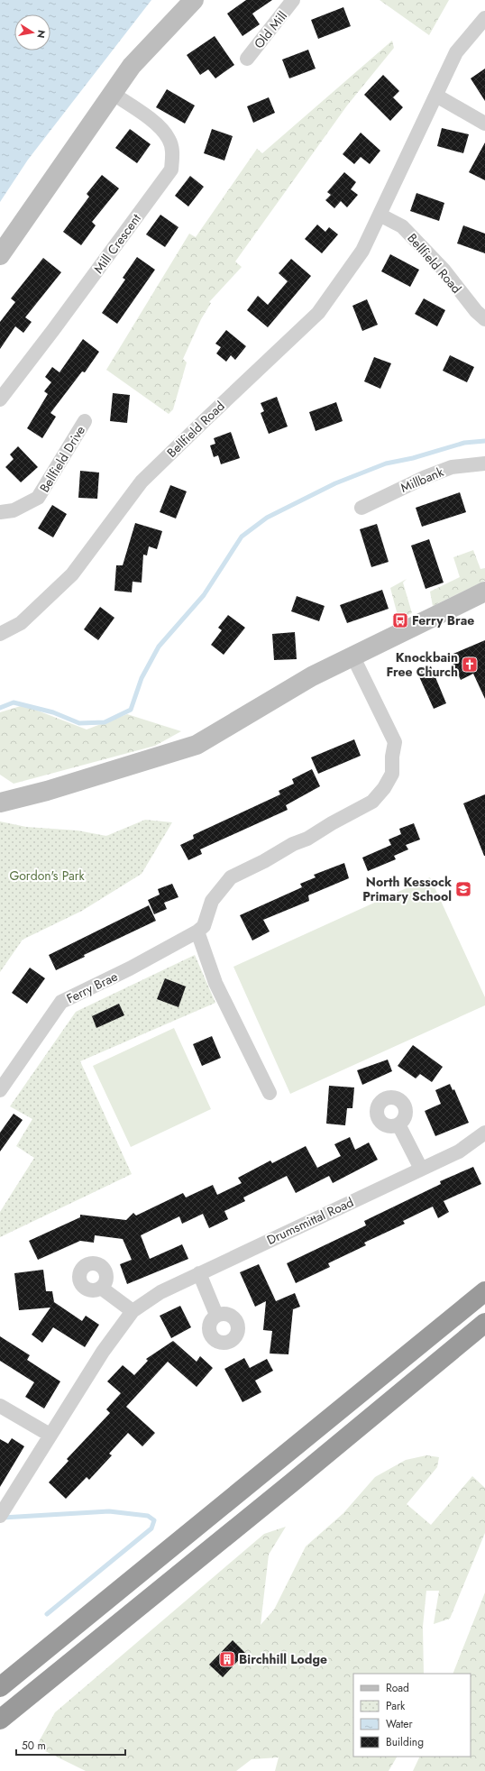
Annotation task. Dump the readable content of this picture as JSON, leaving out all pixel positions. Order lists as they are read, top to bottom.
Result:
{
  "streets": {
    "street": [
      "Old Mill",
      "Mill Crescent",
      "Bellfield Road",
      "Bellfield Drive",
      "Millbank",
      "Ferry Brae",
      "Drumsmittal Road"
    ]
  },
  "parks": ["Gordon's Park"],
  "places": {
    "bus stop": ["Ferry Brae"],
    "church": ["Knockbain Free Church"],
    "school or university": ["North Kessock Primary School"],
    "building": ["Birchhill Lodge"]
  },
  "legend": [
    "Road",
    "Park",
    "Water",
    "Building"
  ],
  "scale_bar": "50 m",
  "north": "right"
}
